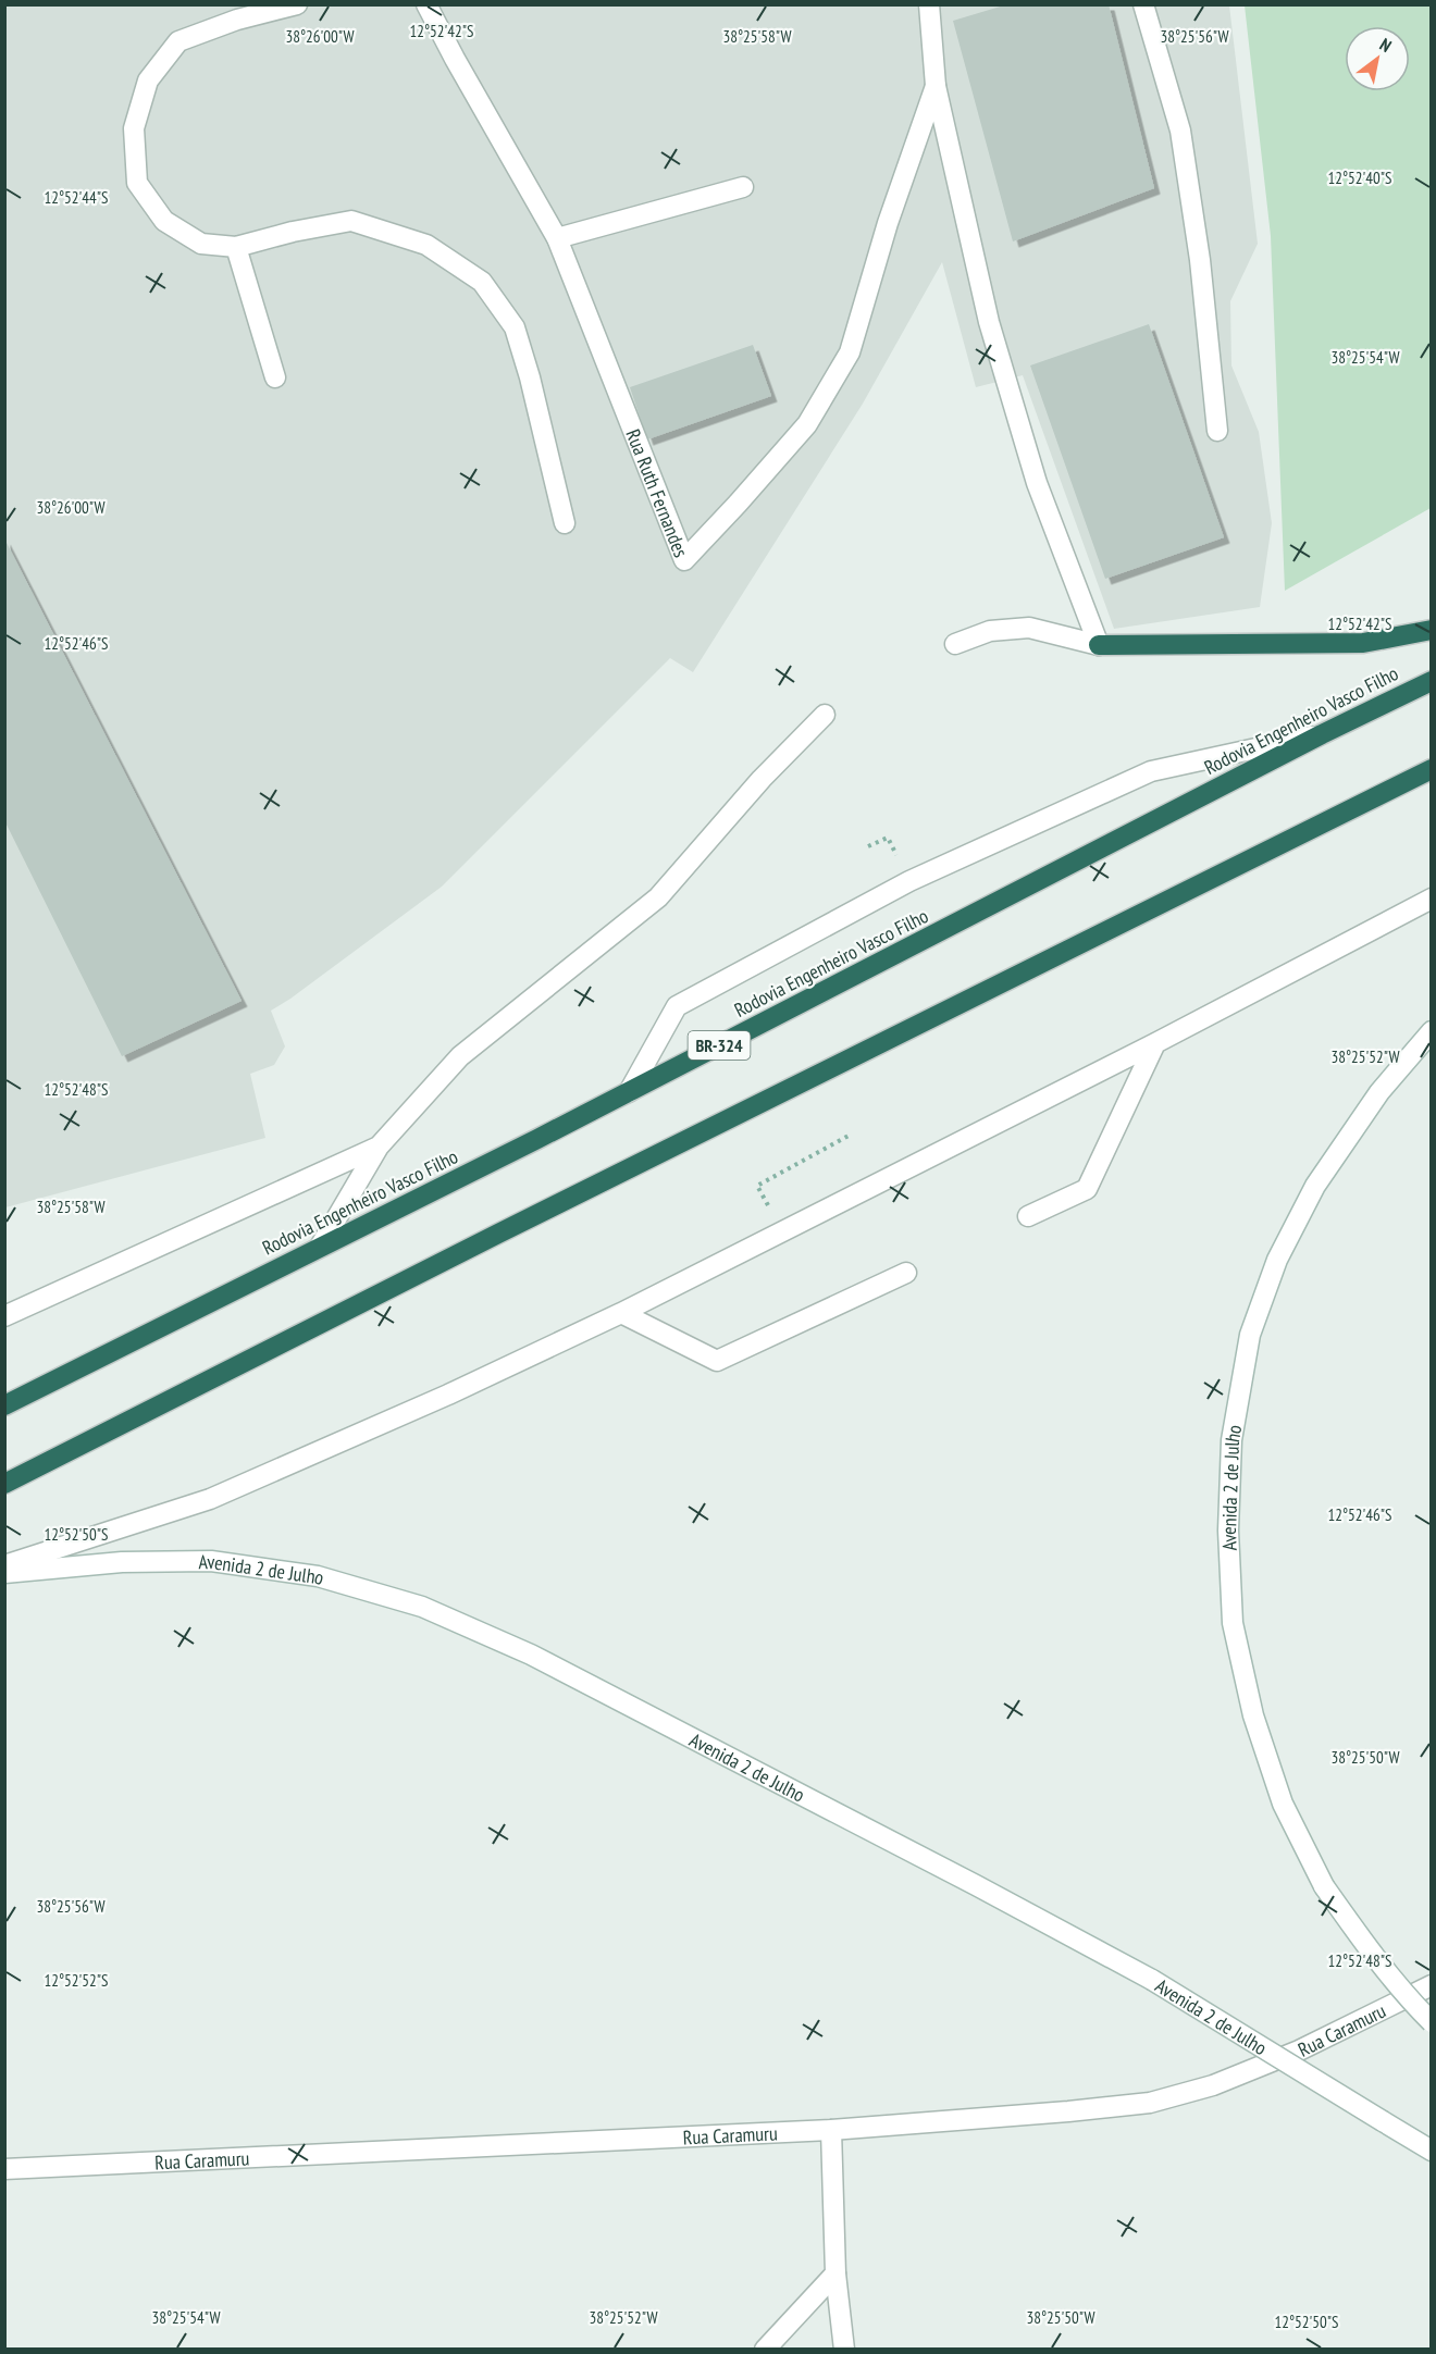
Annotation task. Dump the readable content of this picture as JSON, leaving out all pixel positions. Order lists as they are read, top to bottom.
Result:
{
  "streets": {
    "highway": ["Rodovia Engenheiro Vasco Filho", "BR-324"],
    "street": ["Rua Ruth Fernandes", "Avenida 2 de Julho", "Rua Caramuru"]
  },
  "north": "top right",
  "coordinates": [
    "12°52'42\"S",
    "38°26'00\"W",
    "38°25'58\"W",
    "38°25'56\"W",
    "12°52'40\"S",
    "12°52'44\"S",
    "38°25'54\"W",
    "12°52'46\"S",
    "38°25'52\"W",
    "12°52'48\"S",
    "12°52'50\"S",
    "38°25'50\"W",
    "12°52'52\"S"
  ]
}
